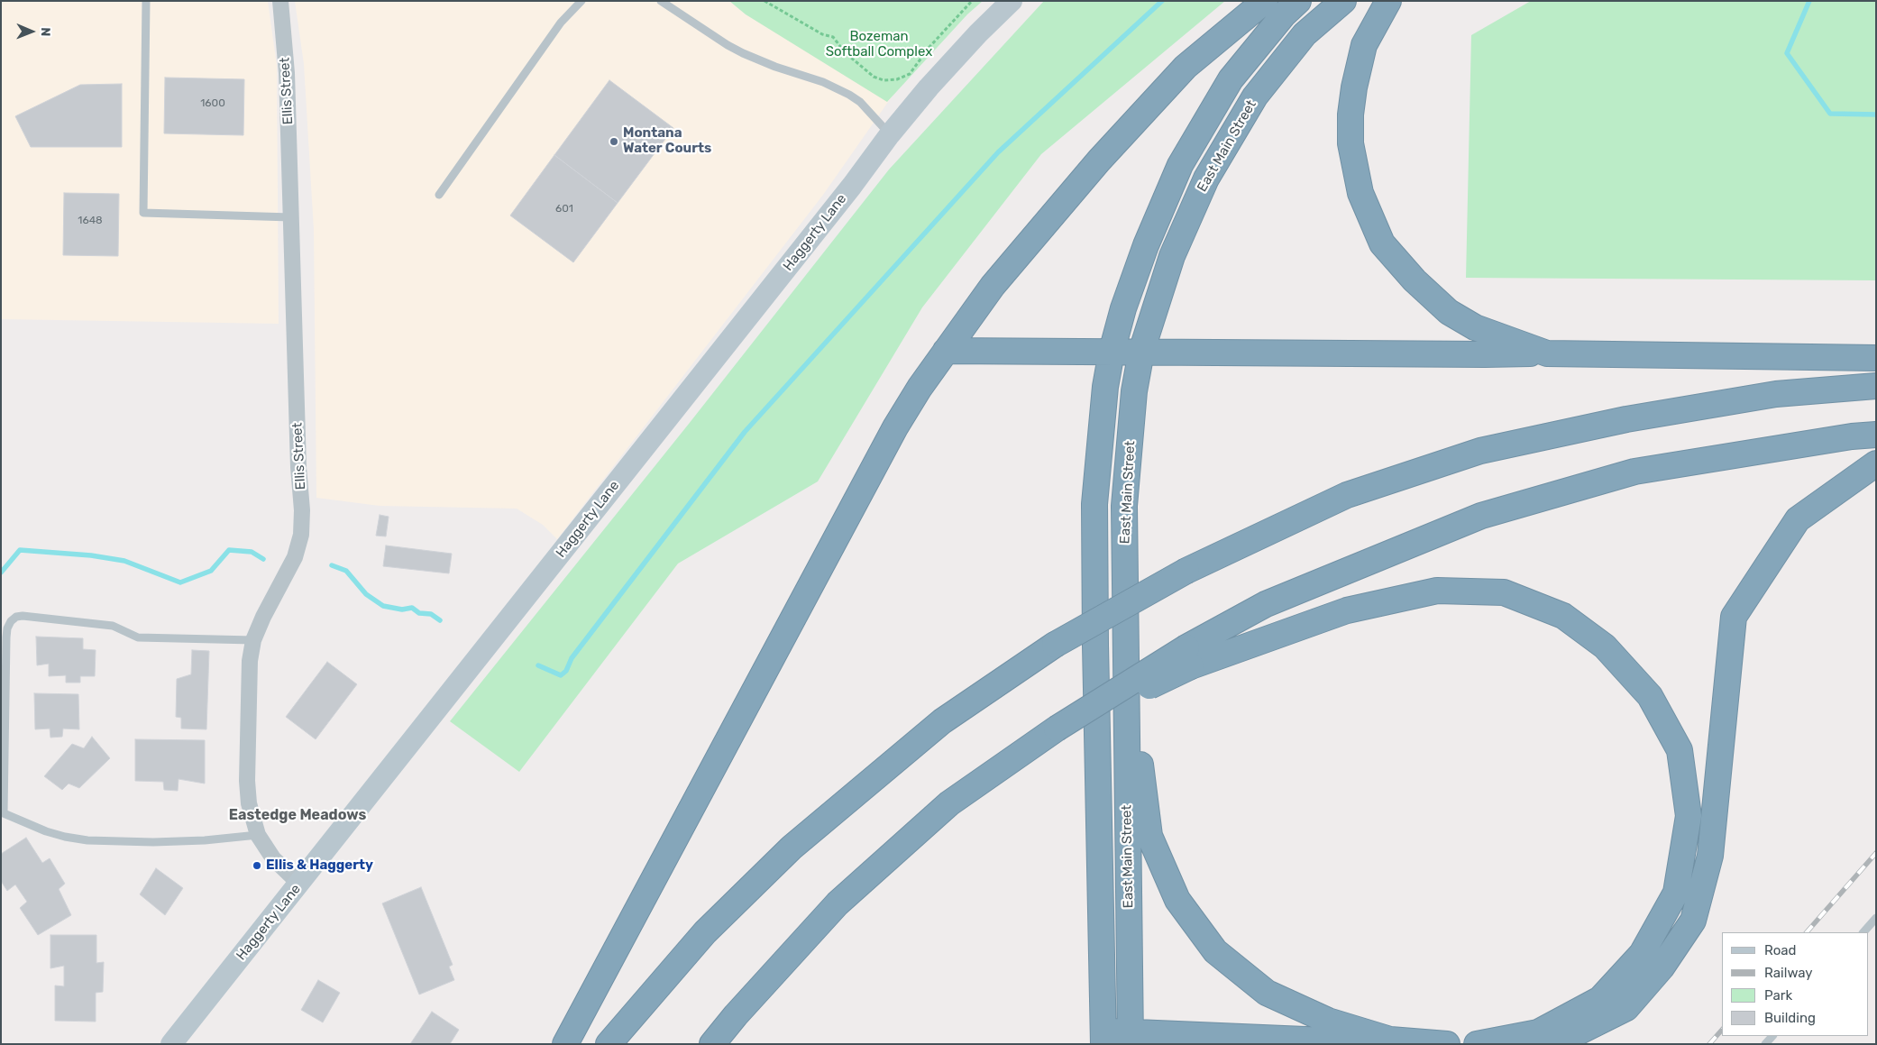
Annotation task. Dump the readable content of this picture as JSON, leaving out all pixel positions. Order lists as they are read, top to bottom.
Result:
{
  "streets": {
    "highway": ["East Main Street"],
    "street": ["Ellis Street", "Haggerty Lane"]
  },
  "crossings": [
    ["Ellis Street", "Haggerty Lane"]
  ],
  "districts": ["Eastedge Meadows"],
  "parks": ["Bozeman Softball Complex"],
  "places": ["Montana Water Courts", "Ellis & Haggerty"],
  "house_numbers": ["1600", "601", "1648"],
  "legend": [
    "Road",
    "Railway",
    "Park",
    "Building"
  ],
  "north": "right"
}
